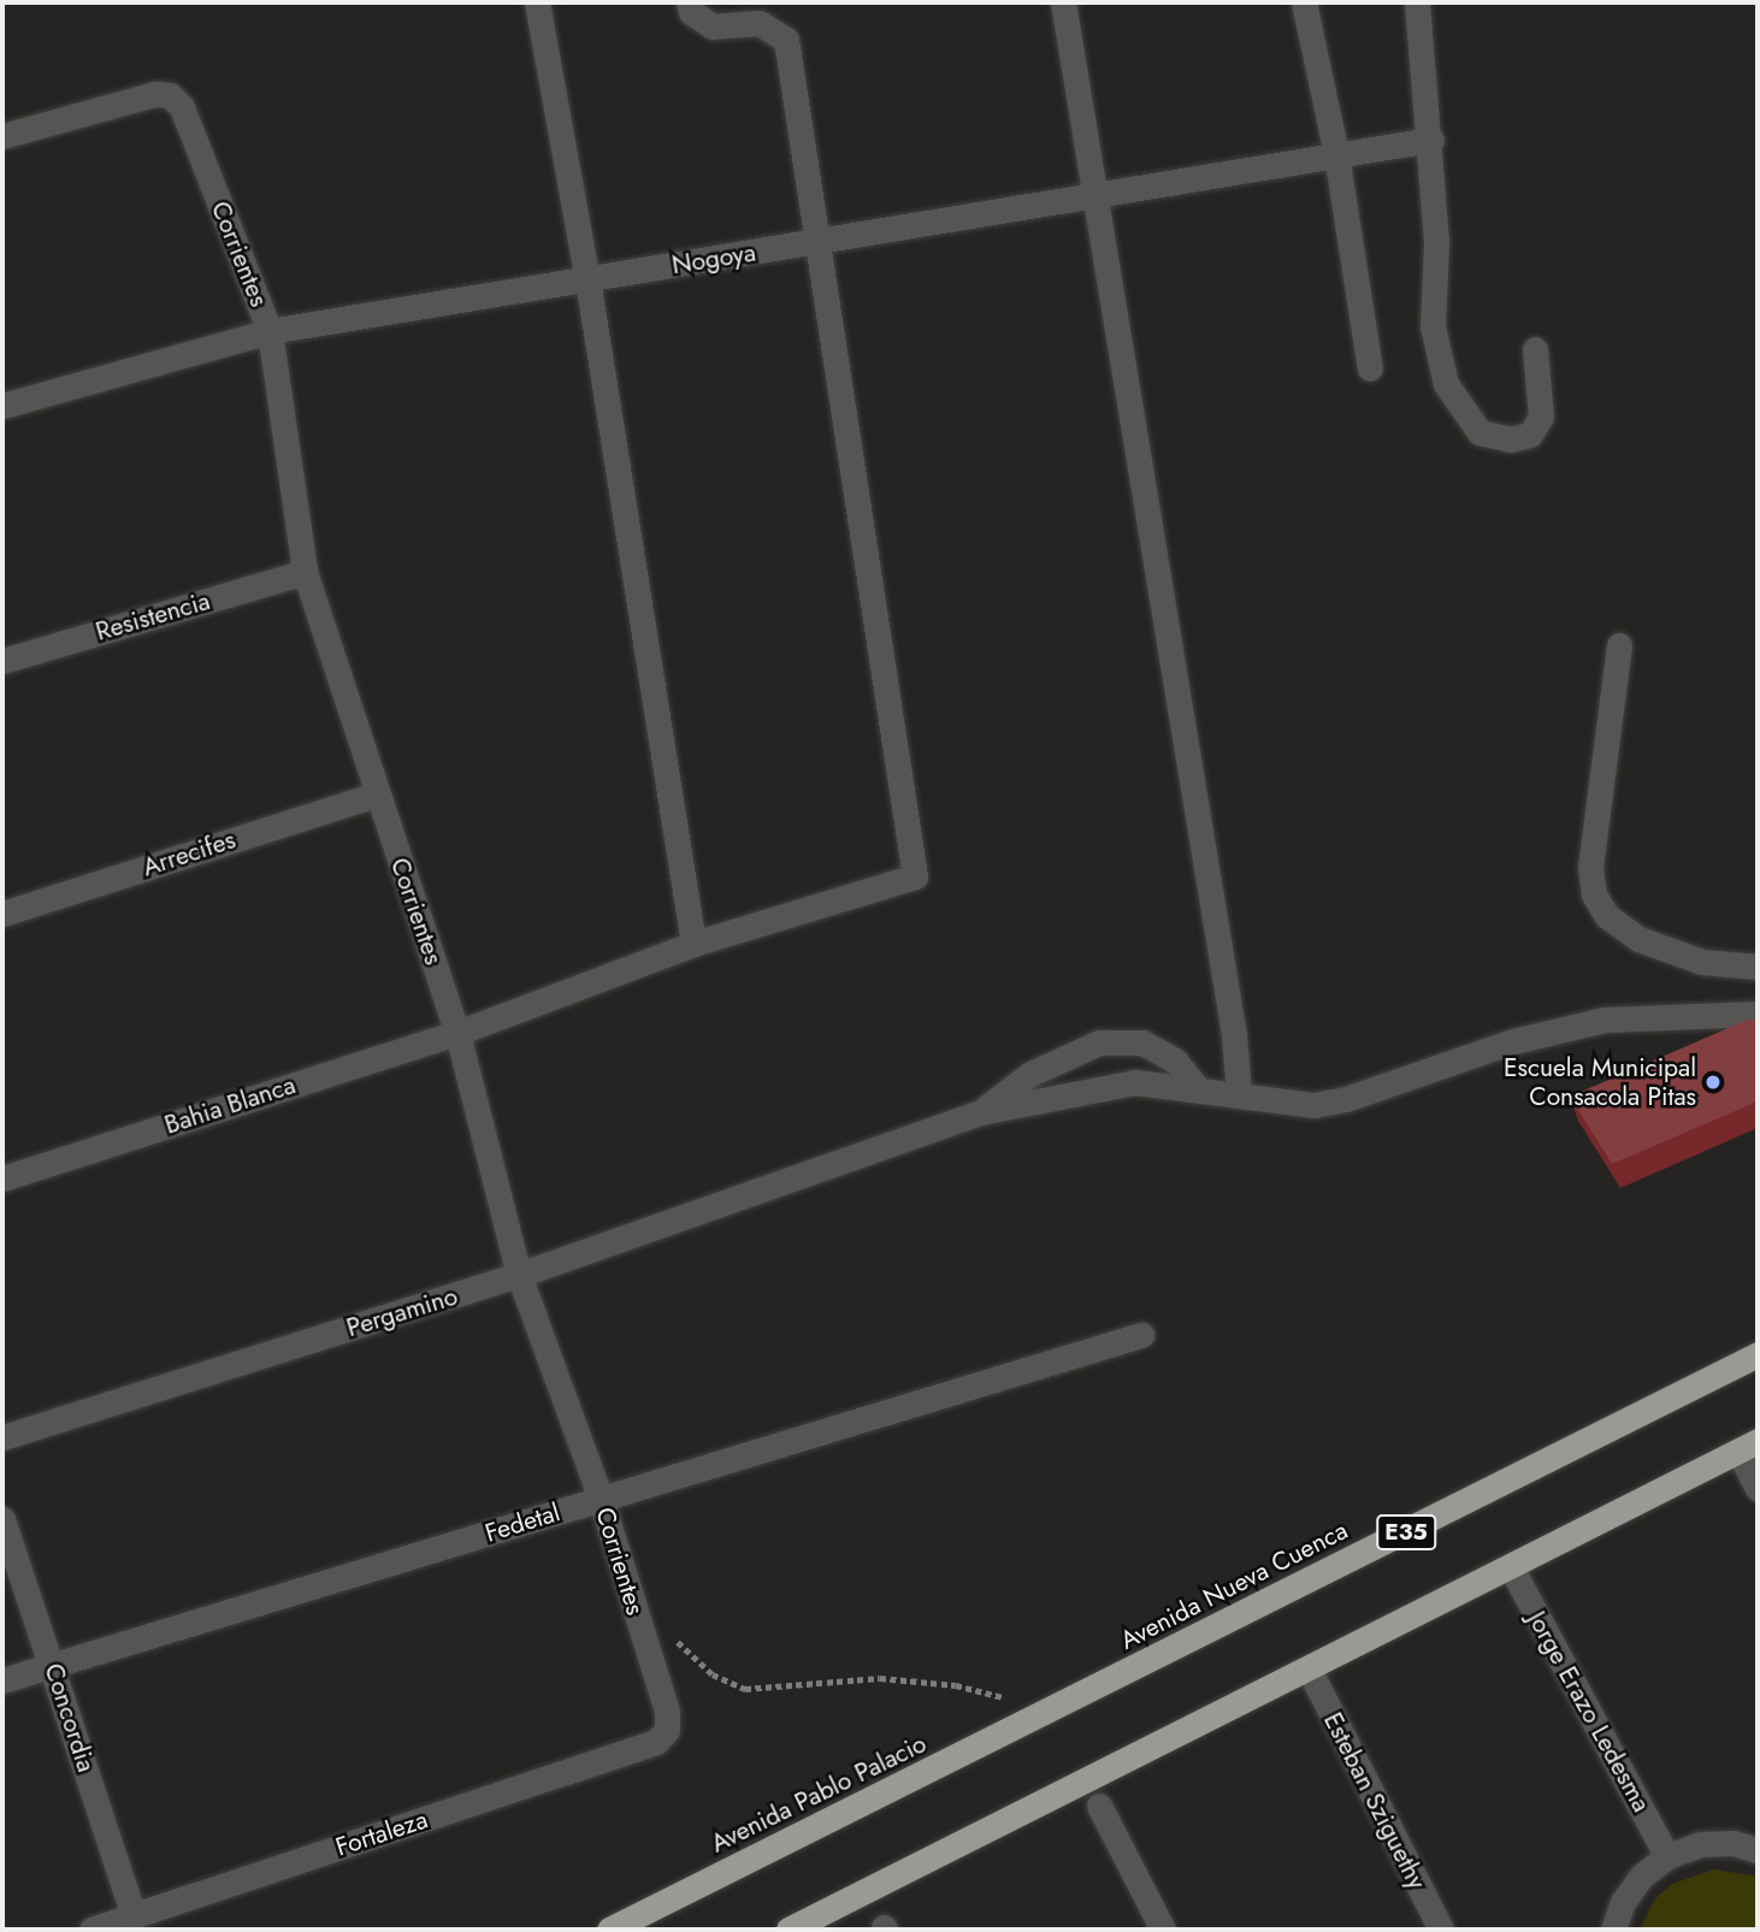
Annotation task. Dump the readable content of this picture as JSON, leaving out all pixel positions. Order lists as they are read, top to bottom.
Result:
{
  "streets": {
    "highway": ["E35", "Avenida Nueva Cuenca", "Avenida Pablo Palacio"],
    "street": [
      "Corrientes",
      "Nogoya",
      "Resistencia",
      "Arrecifes",
      "Bahia Blanca",
      "Pergamino",
      "Fedetal",
      "Jorge Erazo Ledesma",
      "Concordia",
      "Esteban Sziguethy",
      "Fortaleza"
    ]
  },
  "crossings": [
    ["Corrientes", "Nogoya"],
    ["Corrientes", "Resistencia"],
    ["Corrientes", "Arrecifes"],
    ["Corrientes", "Bahia Blanca"],
    ["Corrientes", "Pergamino"],
    ["Corrientes", "Fedetal"],
    ["Corrientes", "Fortaleza"],
    ["Nogoya", "Bahia Blanca"],
    ["Fedetal", "Concordia"],
    ["Avenida Nueva Cuenca", "Avenida Pablo Palacio"],
    ["Concordia", "Fortaleza"]
  ],
  "places": ["Escuela Municipal Consacola Pitas"]
}
